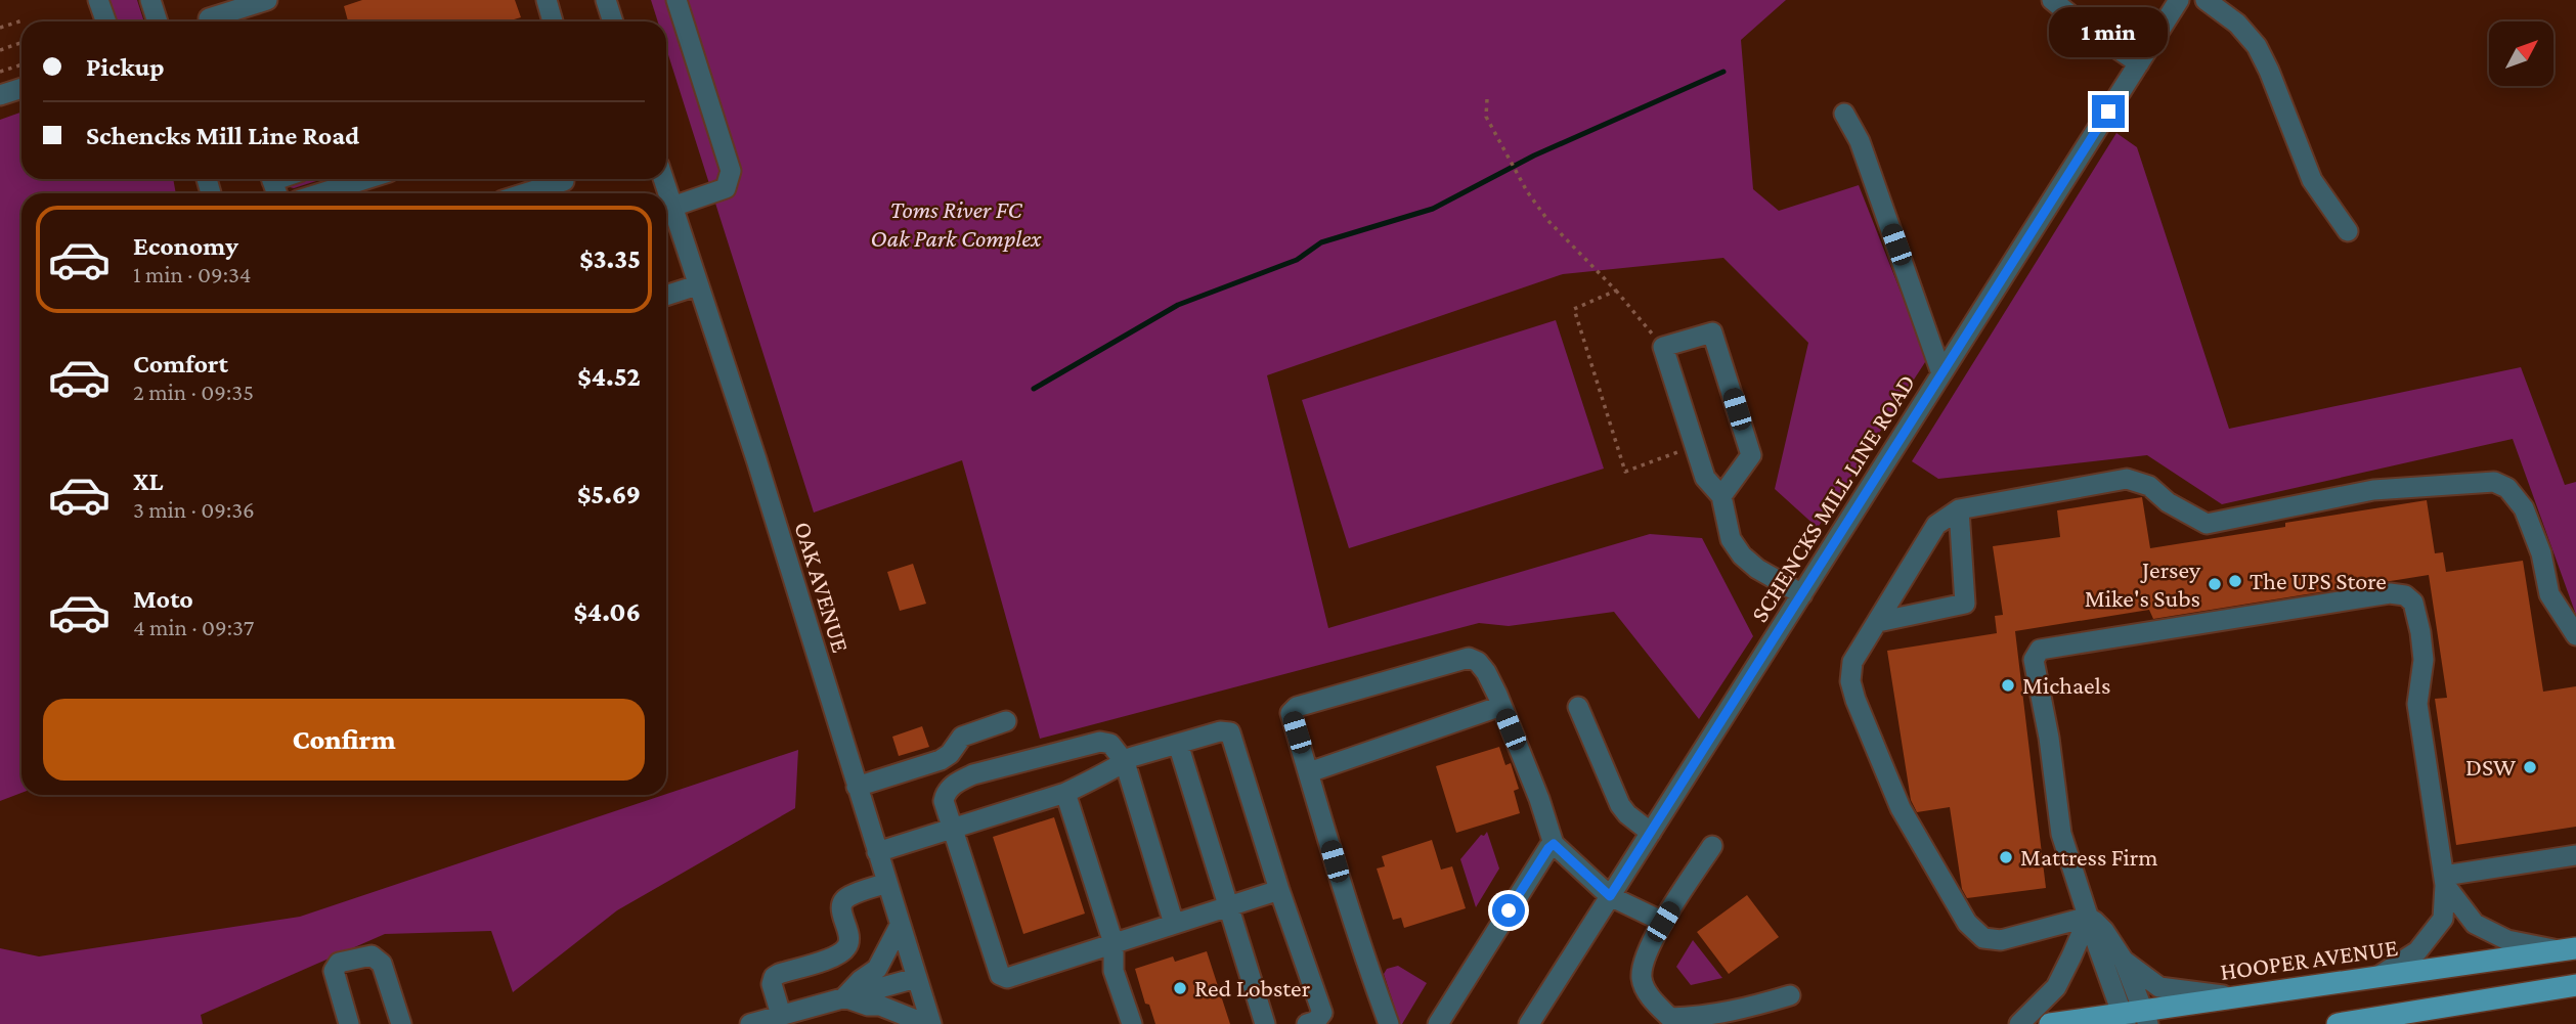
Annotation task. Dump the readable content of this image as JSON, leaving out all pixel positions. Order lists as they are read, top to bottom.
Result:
{
  "streets": {
    "main road": ["HOOPER AVENUE"],
    "street": ["SCHENCKS MILL LINE ROAD", "OAK AVENUE"]
  },
  "parks": ["Toms River FC Oak Park Complex"],
  "places": [
    "The UPS Store",
    "Jersey Mike's Subs",
    "Michaels",
    "DSW",
    "Mattress Firm",
    "Red Lobster"
  ],
  "north": "top right",
  "page": {
    "bubble": "1 min",
    "banner": ["Pickup", "Schencks Mill Line Road"],
    "list": [
      {
        "name": "Economy",
        "note": "1 min · 09:34",
        "value": "$3.35"
      },
      {
        "name": "Comfort",
        "note": "2 min · 09:35",
        "value": "$4.52"
      },
      {
        "name": "XL",
        "note": "3 min · 09:36",
        "value": "$5.69"
      },
      {
        "name": "Moto",
        "note": "4 min · 09:37",
        "value": "$4.06"
      }
    ],
    "buttons": "Confirm"
  }
}
